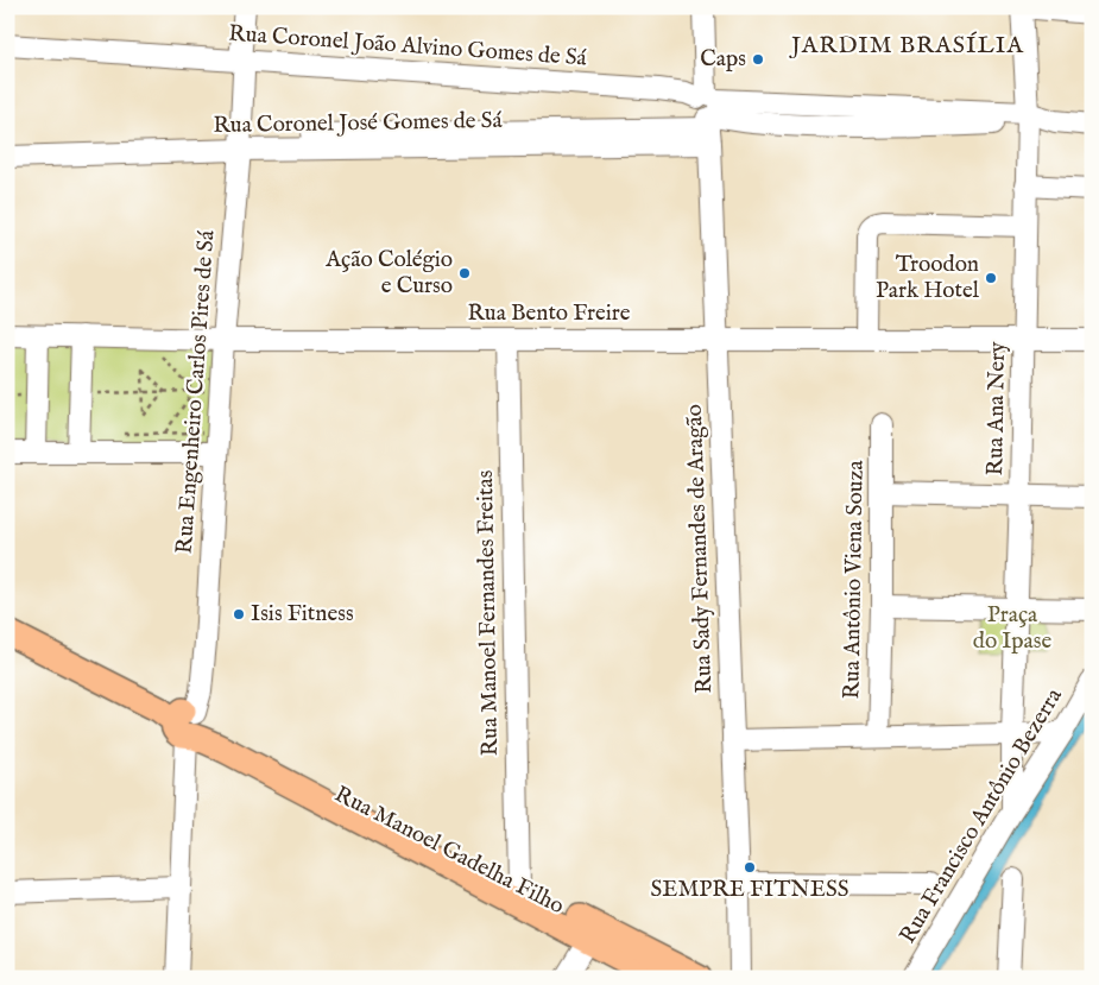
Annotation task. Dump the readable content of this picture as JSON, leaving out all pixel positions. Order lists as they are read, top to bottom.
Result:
{
  "streets": {
    "main road": ["Rua Manoel Gadelha Filho"],
    "street": [
      "Rua Coronel João Alvino Gomes de Sá",
      "Rua Coronel José Gomes de Sá",
      "Rua Bento Freire",
      "Rua Engenheiro Carlos Pires de Sá",
      "Rua Ana Nery",
      "Rua Sady Fernandes de Aragão",
      "Rua Antônio Viena Souza",
      "Rua Manoel Fernandes Freitas",
      "Rua Francisco Antônio Bezerra"
    ]
  },
  "crossings": [
    ["Rua Coronel João Alvino Gomes de Sá", "Rua Coronel José Gomes de Sá"],
    ["Rua Coronel João Alvino Gomes de Sá", "Rua Engenheiro Carlos Pires de Sá"],
    ["Rua Coronel João Alvino Gomes de Sá", "Rua Sady Fernandes de Aragão"],
    ["Rua Coronel José Gomes de Sá", "Rua Engenheiro Carlos Pires de Sá"],
    ["Rua Coronel José Gomes de Sá", "Rua Sady Fernandes de Aragão"],
    ["Rua Bento Freire", "Rua Engenheiro Carlos Pires de Sá"],
    ["Rua Bento Freire", "Rua Ana Nery"],
    ["Rua Bento Freire", "Rua Sady Fernandes de Aragão"],
    ["Rua Bento Freire", "Rua Manoel Fernandes Freitas"],
    ["Rua Engenheiro Carlos Pires de Sá", "Rua Manoel Gadelha Filho"],
    ["Rua Ana Nery", "Rua Francisco Antônio Bezerra"],
    ["Rua Manoel Fernandes Freitas", "Rua Manoel Gadelha Filho"]
  ],
  "districts": ["JARDIM BRASÍLIA"],
  "parks": ["Praça do Ipase"],
  "places": [
    "Caps",
    "Ação Colégio e Curso",
    "Troodon Park Hotel",
    "Isis Fitness",
    "SEMPRE FITNESS"
  ]
}
